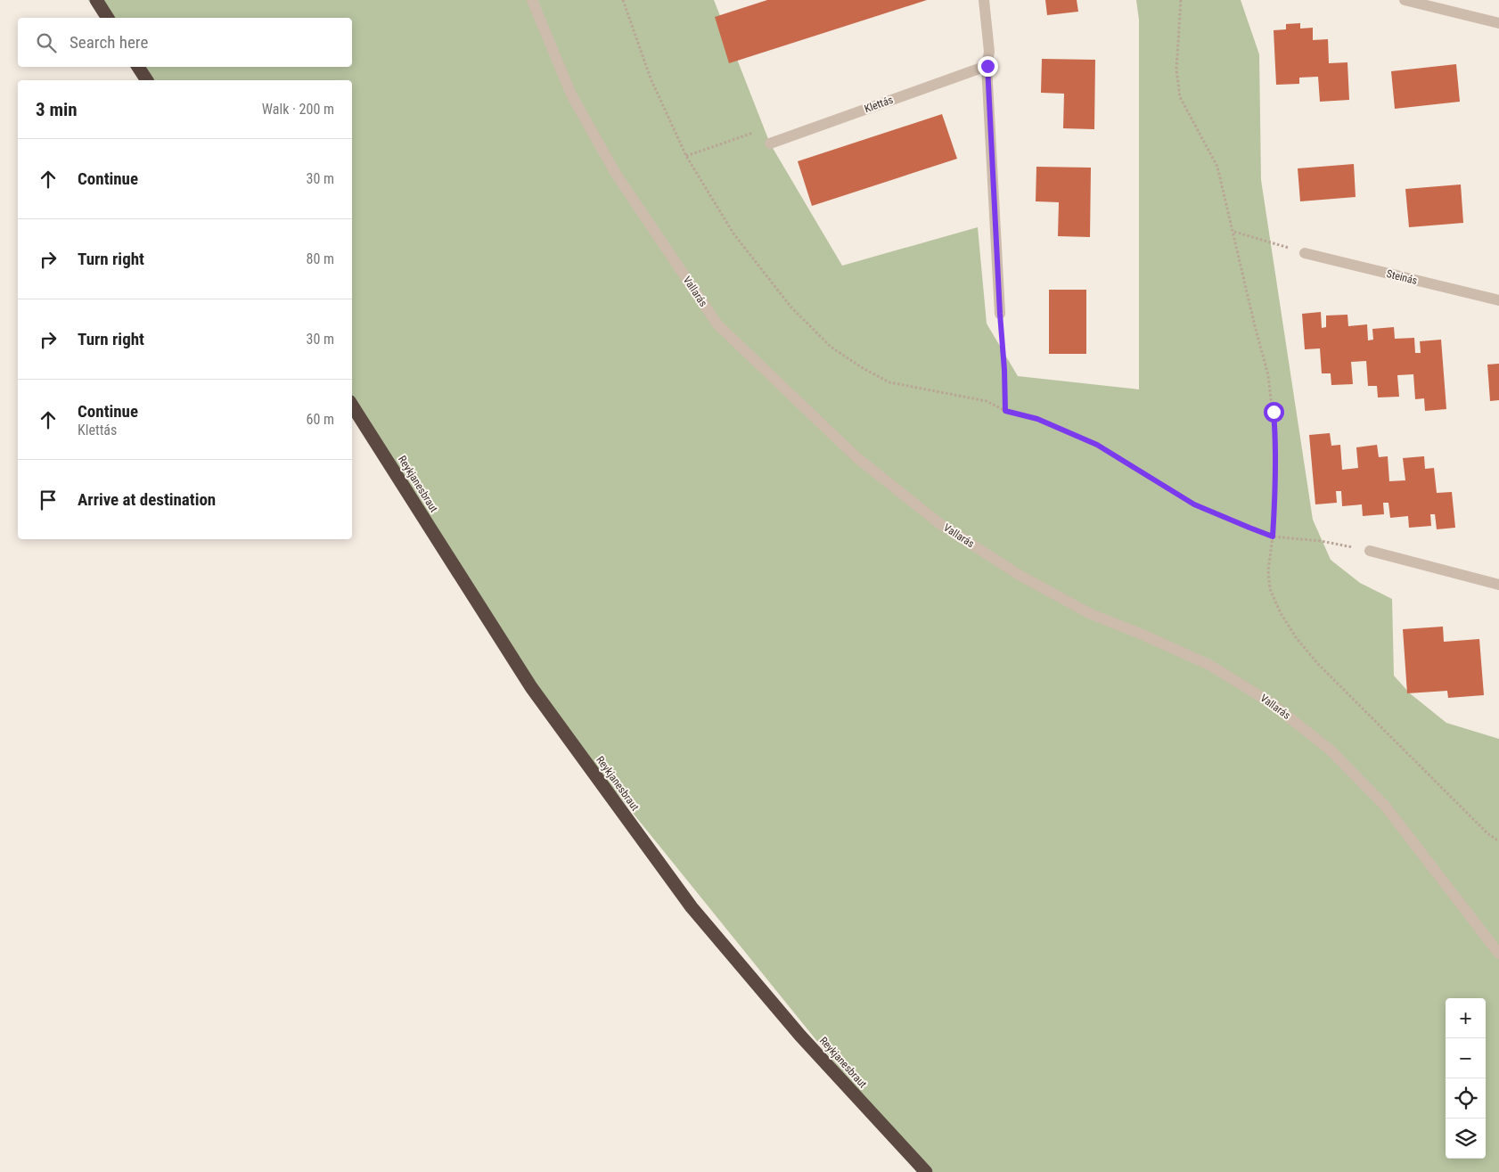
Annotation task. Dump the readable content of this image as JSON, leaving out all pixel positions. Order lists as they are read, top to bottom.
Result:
{
  "streets": {
    "highway": ["Reykjanesbraut"],
    "street": ["Klettás", "Steinás", "Vallarás"]
  },
  "page": {
    "search": "Search here",
    "heading": ["3 min", "Walk · 200 m"],
    "list": [
      ["Continue", "30 m"],
      ["Turn right", "80 m"],
      ["Turn right", "30 m"],
      ["Continue", "Klettás", "60 m"],
      "Arrive at destination"
    ],
    "map_buttons": ["+", "−"]
  }
}
